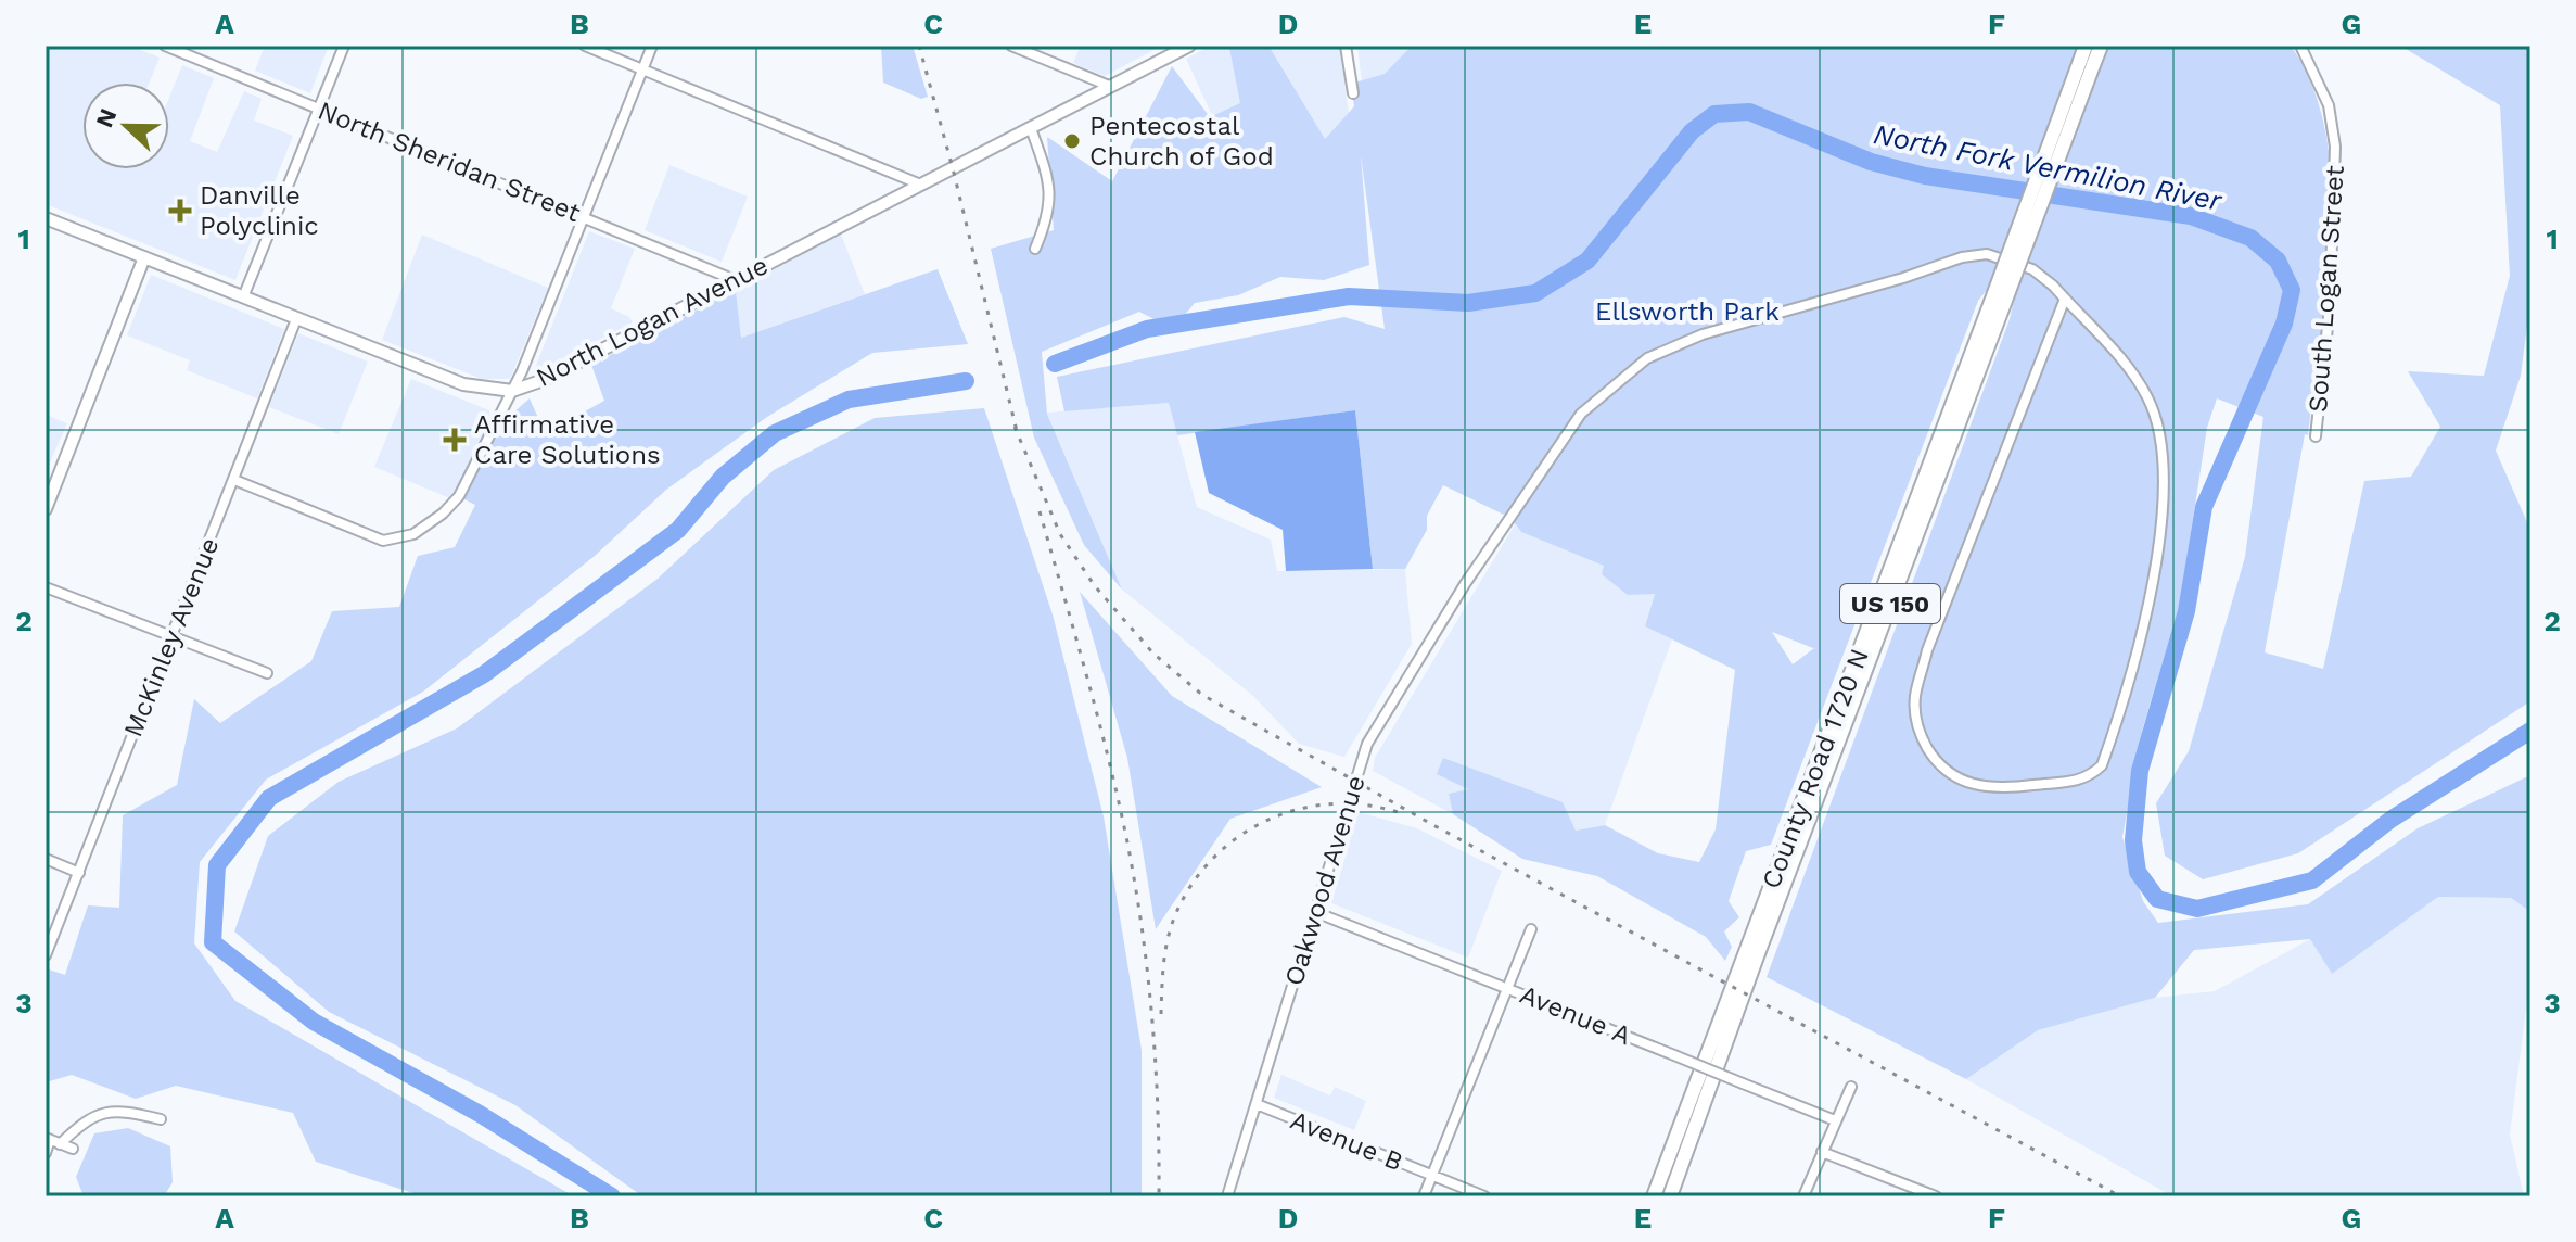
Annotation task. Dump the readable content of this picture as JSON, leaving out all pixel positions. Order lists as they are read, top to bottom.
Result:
{
  "streets": {
    "main road": ["US 150", "County Road 1720 N"],
    "street": [
      "North Sheridan Street",
      "South Logan Street",
      "North Logan Avenue",
      "McKinley Avenue",
      "Oakwood Avenue",
      "Avenue A",
      "Avenue B"
    ]
  },
  "crossings": [
    ["North Sheridan Street", "North Logan Avenue"],
    ["North Logan Avenue", "McKinley Avenue"],
    ["US 150", "County Road 1720 N"],
    ["Oakwood Avenue", "Avenue A"],
    ["Oakwood Avenue", "Avenue B"]
  ],
  "water": ["North Fork Vermilion River"],
  "parks": ["Ellsworth Park"],
  "places": {
    "other": ["Pentecostal Church of God"],
    "health": ["Danville Polyclinic", "Affirmative Care Solutions"]
  },
  "north": "left",
  "grid": {
    "columns": [
      "A",
      "B",
      "C",
      "D",
      "E",
      "F",
      "G"
    ],
    "rows": ["1", "2", "3"]
  }
}
